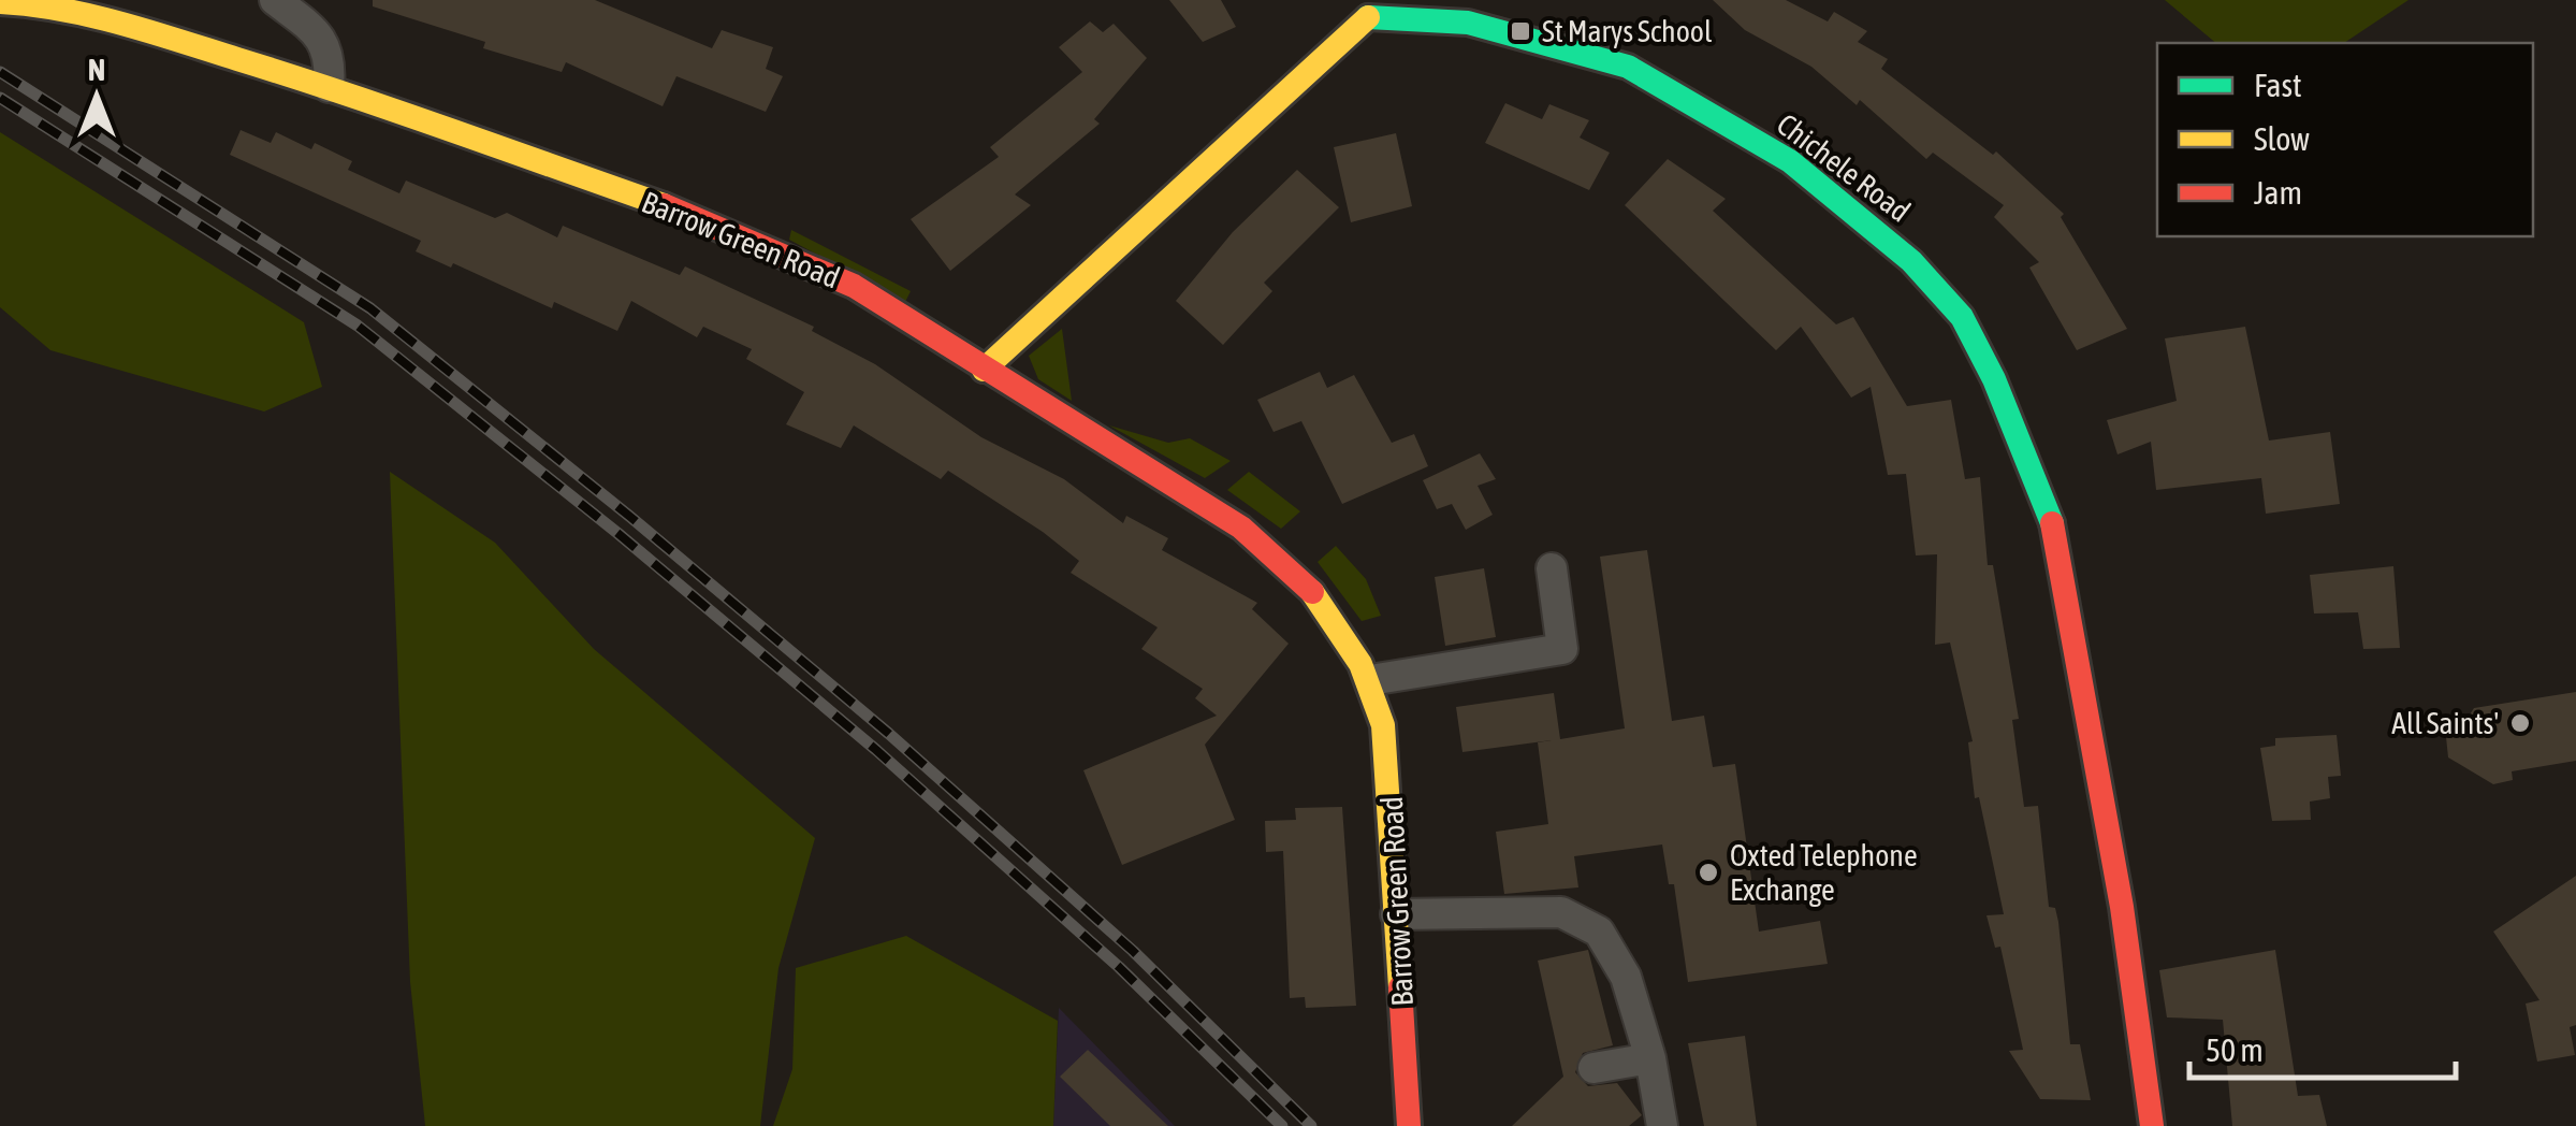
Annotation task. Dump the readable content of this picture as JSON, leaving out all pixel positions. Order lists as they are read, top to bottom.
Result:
{
  "streets": {
    "street": ["Chichele Road", "Barrow Green Road"]
  },
  "crossings": [
    ["Chichele Road", "Barrow Green Road"]
  ],
  "places": {
    "transit": ["St Marys School"],
    "other": ["All Saints'", "Oxted Telephone Exchange"]
  },
  "legend": ["Fast", "Slow", "Jam"],
  "scale_bar": "50 m",
  "north": "top"
}
